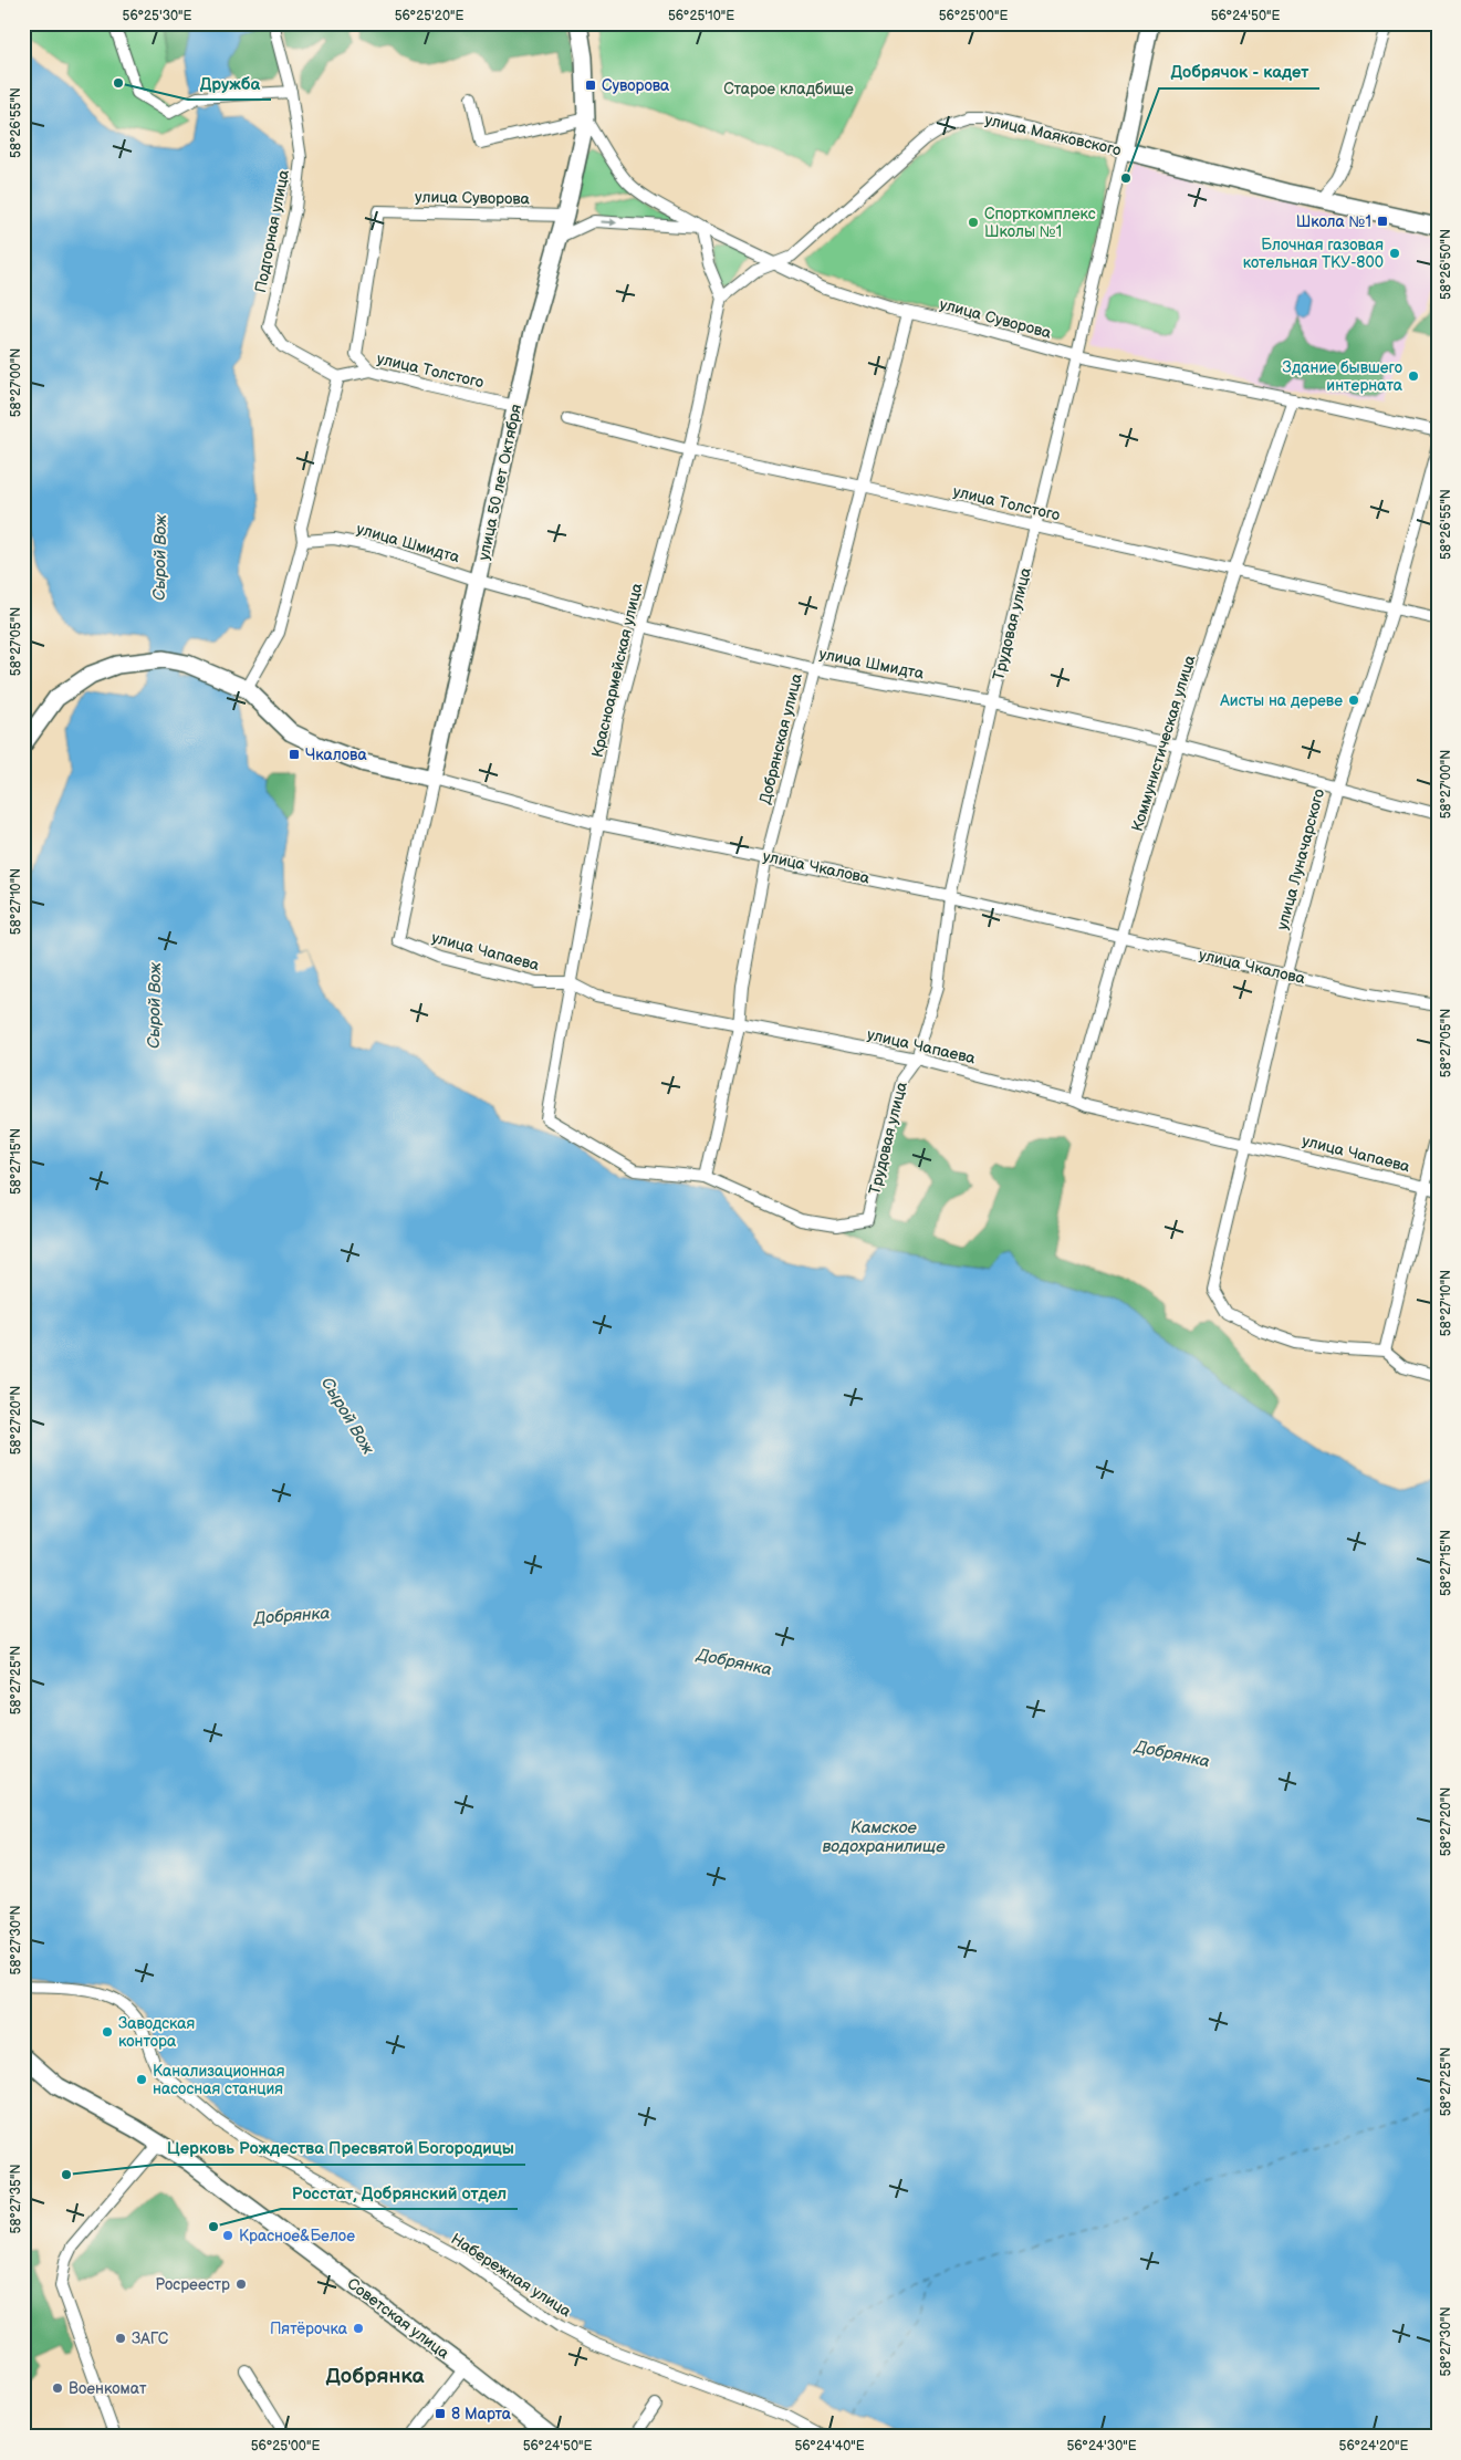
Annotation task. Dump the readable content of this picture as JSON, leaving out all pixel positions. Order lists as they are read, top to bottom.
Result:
{
  "streets": {
    "main road": [
      "улица Маяковского",
      "улица 50 лет Октября",
      "Трудовая улица",
      "улица Чкалова",
      "Советская улица"
    ],
    "street": [
      "улица Суворова",
      "Подгорная улица",
      "улица Толстого",
      "улица Шмидта",
      "Красноармейская улица",
      "Добрянская улица",
      "Коммунистическая улица",
      "улица Луначарского",
      "улица Чапаева",
      "Набережная улица"
    ]
  },
  "crossings": [
    ["улица Маяковского", "улица Суворова"],
    ["улица Маяковского", "Трудовая улица"],
    ["улица Маяковского", "Красноармейская улица"],
    ["улица Суворова", "улица Толстого"],
    ["улица Суворова", "улица 50 лет Октября"],
    ["улица Суворова", "Трудовая улица"],
    ["улица Суворова", "Добрянская улица"],
    ["улица Суворова", "Коммунистическая улица"],
    ["Подгорная улица", "улица Толстого"],
    ["улица Толстого", "улица 50 лет Октября"],
    ["улица Толстого", "Трудовая улица"],
    ["улица Толстого", "Красноармейская улица"],
    ["улица Толстого", "Добрянская улица"],
    ["улица Толстого", "Коммунистическая улица"],
    ["улица Толстого", "улица Луначарского"],
    ["улица 50 лет Октября", "улица Шмидта"],
    ["улица 50 лет Октября", "улица Чкалова"],
    ["улица 50 лет Октября", "улица Чапаева"],
    ["улица Шмидта", "Трудовая улица"],
    ["улица Шмидта", "Красноармейская улица"],
    ["улица Шмидта", "Добрянская улица"],
    ["улица Шмидта", "Коммунистическая улица"],
    ["улица Шмидта", "улица Луначарского"],
    ["Трудовая улица", "Красноармейская улица"],
    ["Трудовая улица", "Добрянская улица"],
    ["Трудовая улица", "улица Чкалова"],
    ["Трудовая улица", "улица Чапаева"],
    ["Красноармейская улица", "Добрянская улица"],
    ["Красноармейская улица", "улица Чкалова"],
    ["Красноармейская улица", "улица Чапаева"],
    ["Добрянская улица", "улица Чкалова"],
    ["Добрянская улица", "улица Чапаева"],
    ["Коммунистическая улица", "улица Чкалова"],
    ["Коммунистическая улица", "улица Чапаева"],
    ["улица Луначарского", "улица Чкалова"],
    ["улица Луначарского", "улица Чапаева"]
  ],
  "districts": ["Добрянка"],
  "water": ["Сырой Вож", "Добрянка", "Камское водохранилище"],
  "parks": ["Старое кладбище"],
  "places": {
    "other": [
      "Дружба",
      "Добрячок - кадет",
      "Спорткомплекс Школы №1",
      "Блочная газовая котельная ТКУ-800",
      "Здание бывшего интерната",
      "Аисты на дереве",
      "Заводская контора",
      "Канализационная насосная станция",
      "Церковь Рождества Пресвятой Богородицы",
      "Росстат, Добрянский отдел",
      "Красное&Белое",
      "Росреестр",
      "Пятёрочка",
      "ЗАГС",
      "Военкомат"
    ],
    "transit": [
      "Суворова",
      "Школа №1",
      "Чкалова",
      "8 Марта"
    ]
  },
  "coordinates": [
    "56°25'30\"E",
    "56°25'20\"E",
    "56°25'10\"E",
    "56°25'00\"E",
    "56°24'50\"E",
    "58°26'55\"N",
    "58°26'50\"N",
    "58°27'00\"N",
    "58°27'05\"N",
    "58°27'10\"N",
    "58°27'15\"N",
    "58°27'20\"N",
    "58°27'25\"N",
    "58°27'30\"N",
    "58°27'35\"N",
    "56°24'40\"E",
    "56°24'30\"E",
    "56°24'20\"E"
  ]
}
